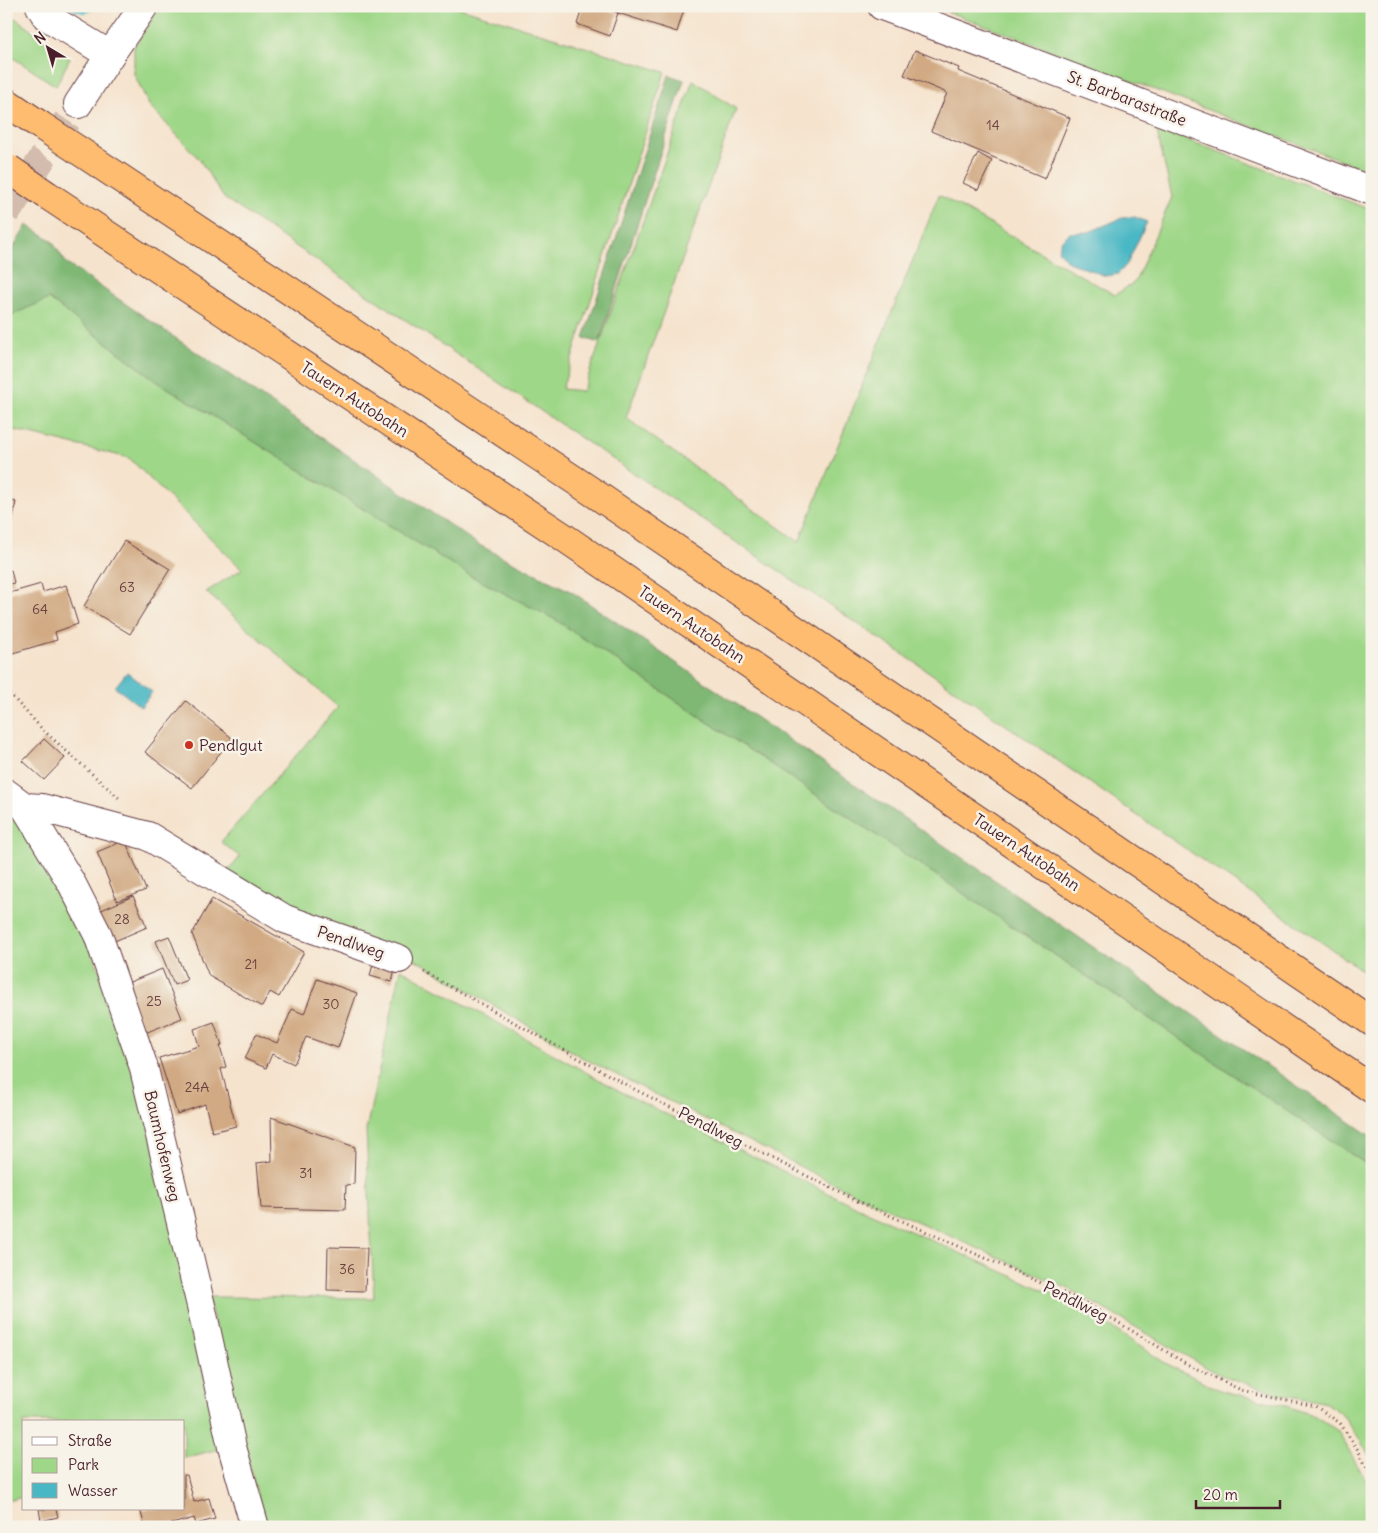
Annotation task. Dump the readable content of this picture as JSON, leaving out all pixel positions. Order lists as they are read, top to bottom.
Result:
{
  "streets": {
    "highway": ["Tauern Autobahn"],
    "street": ["St. Barbarastraße", "Pendlweg", "Baumhofenweg"]
  },
  "crossings": [
    ["Pendlweg", "Baumhofenweg"]
  ],
  "places": ["Pendlgut"],
  "house_numbers": [
    "14",
    "63",
    "64",
    "28",
    "21",
    "25",
    "30",
    "24A",
    "31",
    "36"
  ],
  "legend": ["Straße", "Park", "Wasser"],
  "scale_bar": "20 m",
  "north": "top left"
}
